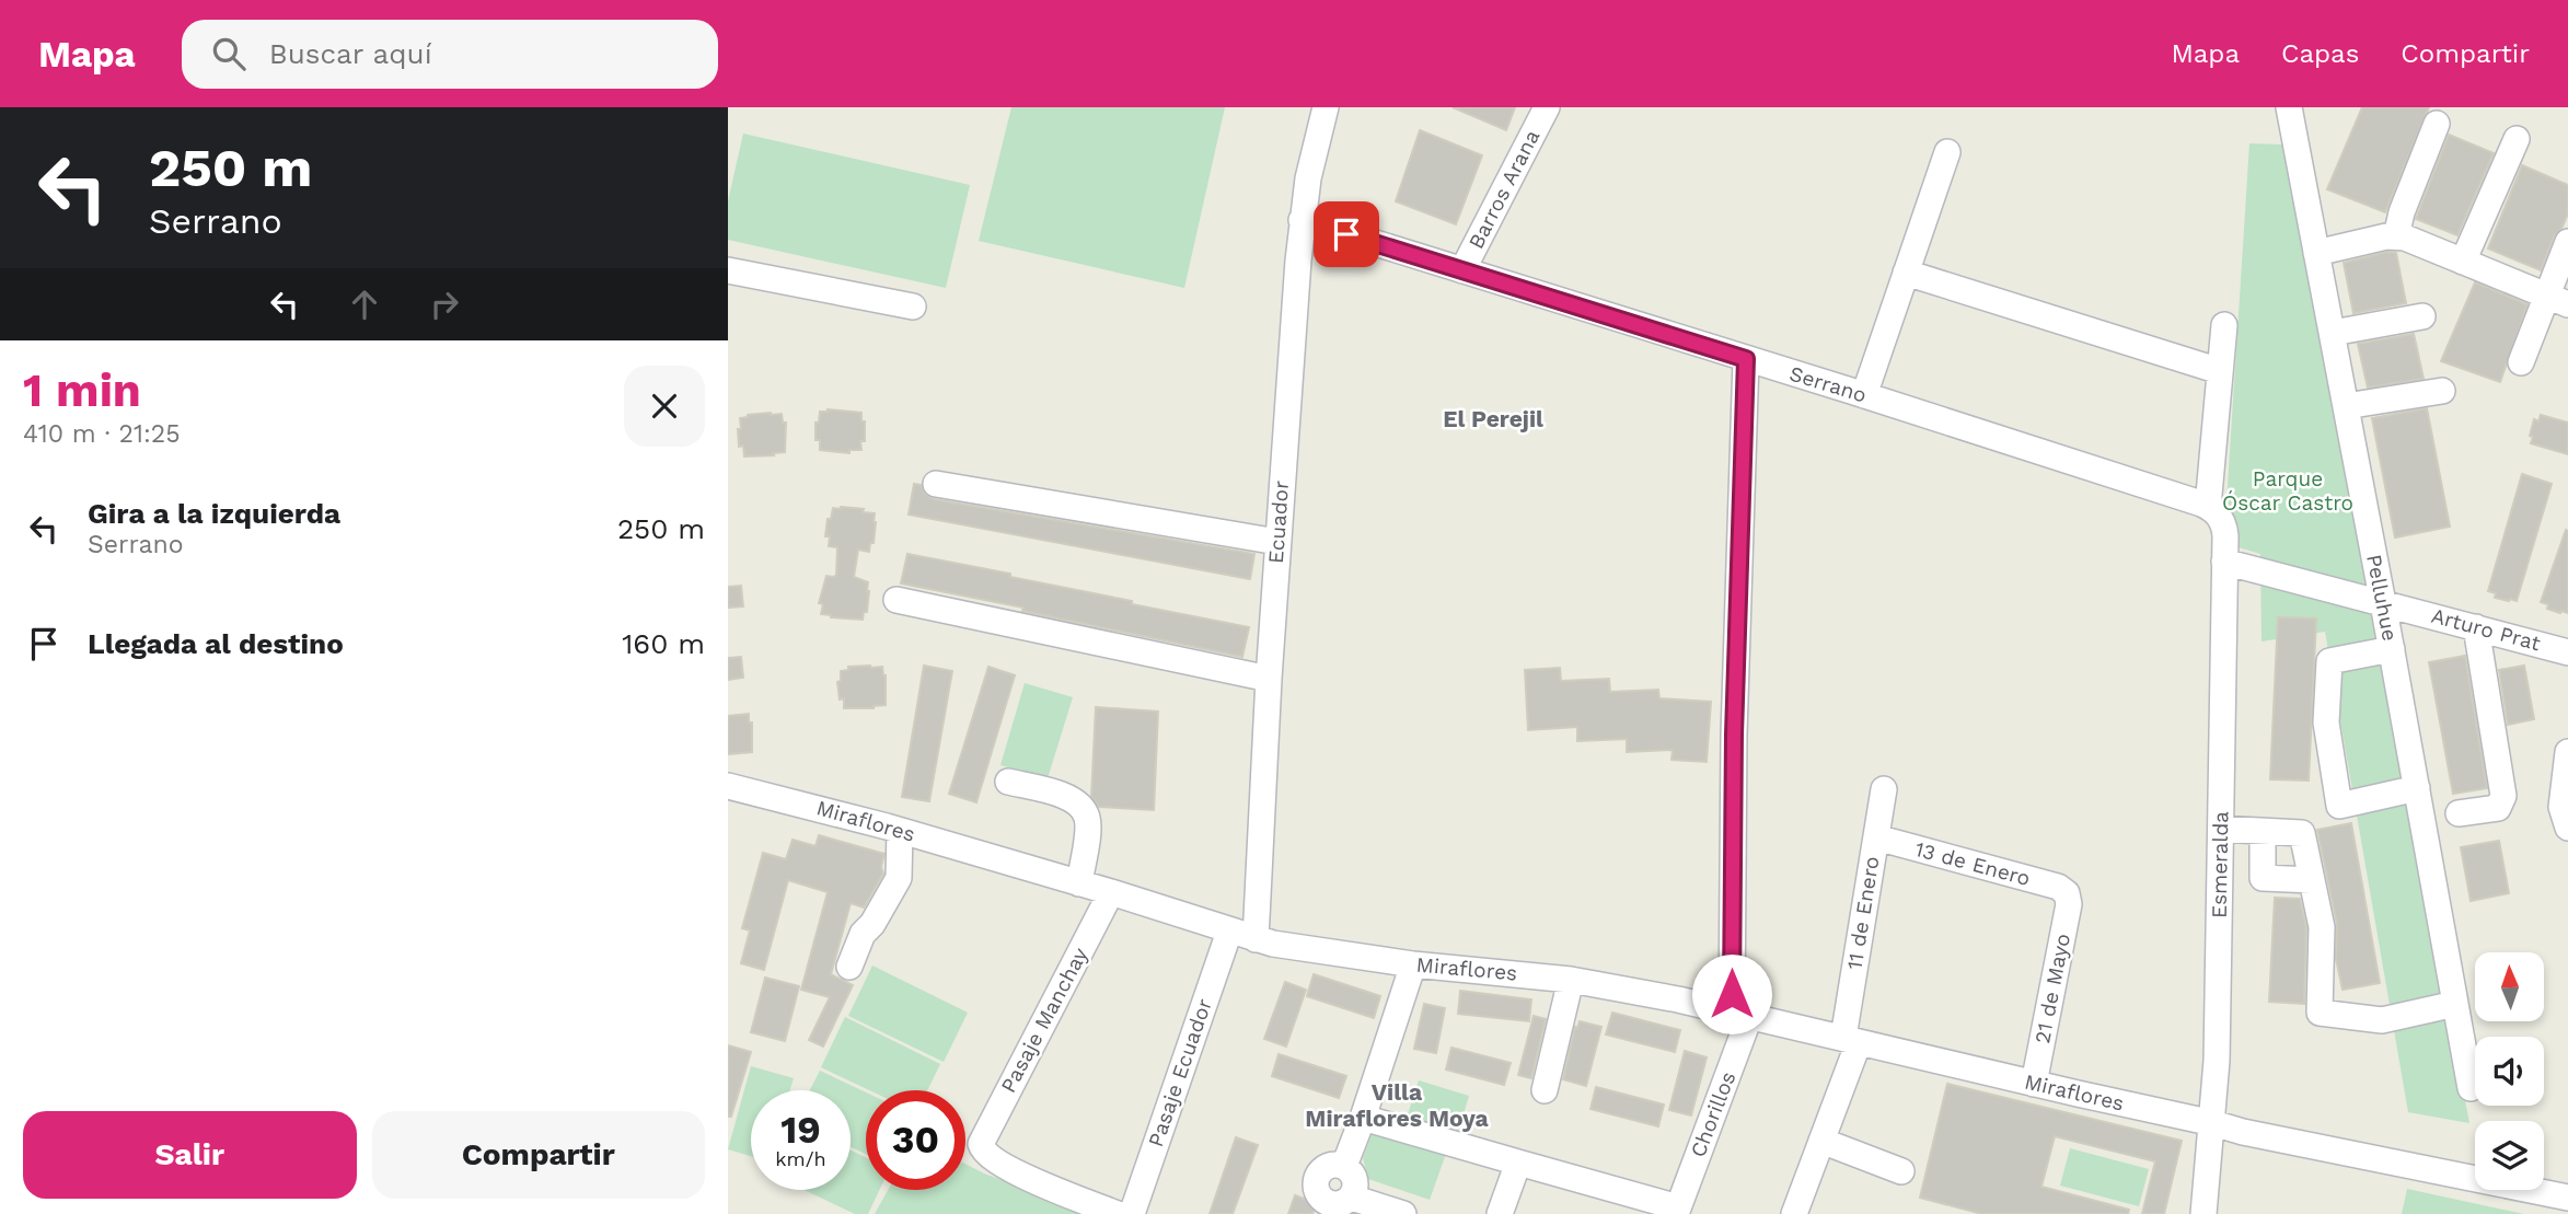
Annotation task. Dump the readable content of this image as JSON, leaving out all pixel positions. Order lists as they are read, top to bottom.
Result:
{
  "streets": {
    "street": [
      "Barros Arana",
      "Serrano",
      "Ecuador",
      "Pelluhue",
      "Arturo Prat",
      "Miraflores",
      "13 de Enero",
      "Esmeralda",
      "11 de Enero",
      "21 de Mayo",
      "Pasaje Manchay",
      "Pasaje Ecuador",
      "Chorillos"
    ]
  },
  "crossings": [
    ["Barros Arana", "Serrano"],
    ["Serrano", "Ecuador"],
    ["Serrano", "Esmeralda"],
    ["Serrano", "Chorillos"],
    ["Ecuador", "Miraflores"],
    ["Pelluhue", "Arturo Prat"],
    ["Arturo Prat", "Esmeralda"],
    ["Miraflores", "Esmeralda"],
    ["Miraflores", "11 de Enero"],
    ["Miraflores", "21 de Mayo"],
    ["Miraflores", "Pasaje Manchay"],
    ["Miraflores", "Pasaje Ecuador"],
    ["Miraflores", "Chorillos"],
    ["13 de Enero", "11 de Enero"],
    ["13 de Enero", "21 de Mayo"]
  ],
  "districts": ["El Perejil", "Villa Miraflores Moya"],
  "parks": ["Parque Óscar Castro"],
  "north": "top",
  "page": {
    "header": "Mapa",
    "search": "Buscar aquí",
    "nav": ["Mapa", "Capas", "Compartir"],
    "turn": ["250 m", "Serrano"],
    "heading": ["1 min", "410 m · 21:25"],
    "list": [
      {
        "name": "Gira a la izquierda",
        "note": "Serrano",
        "value": "250 m"
      },
      {
        "name": "Llegada al destino",
        "value": "160 m"
      }
    ],
    "speed": "19 km/h",
    "limit": "30",
    "buttons": ["Salir", "Compartir"]
  }
}
